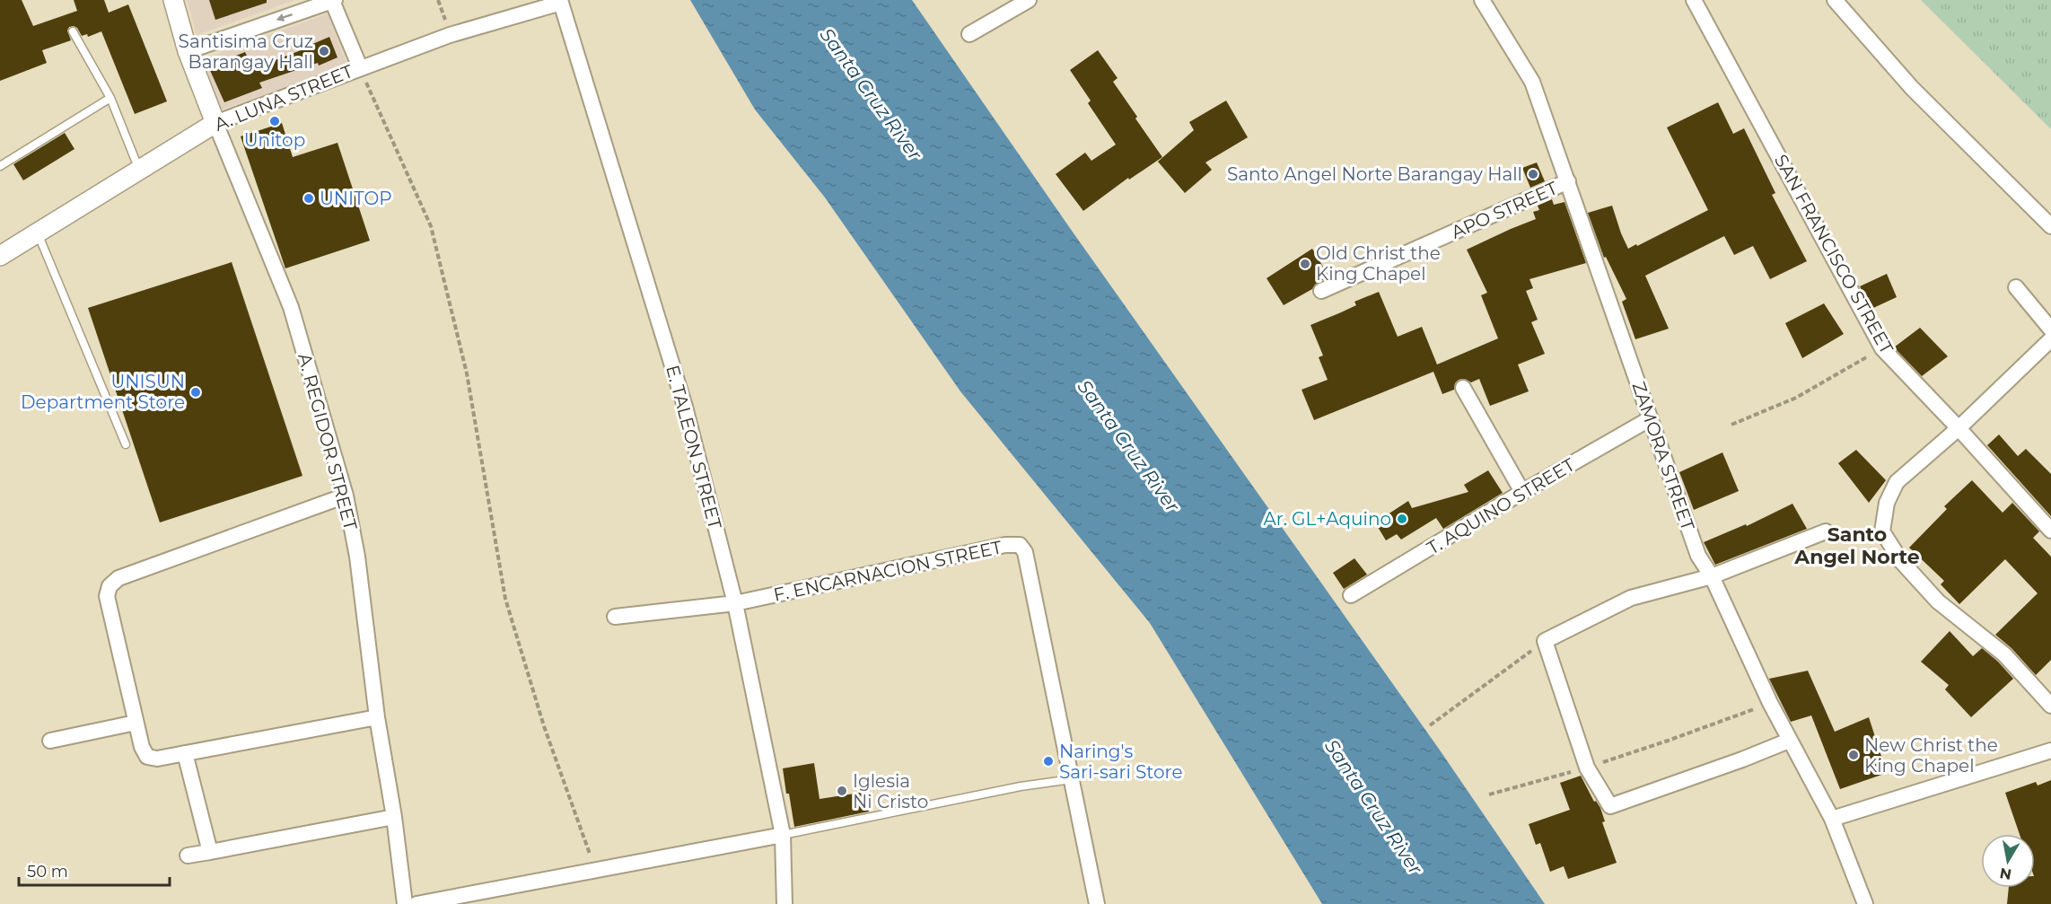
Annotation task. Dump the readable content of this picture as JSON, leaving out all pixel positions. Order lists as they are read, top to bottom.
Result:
{
  "streets": {
    "street": [
      "A. LUNA STREET",
      "APO STREET",
      "SAN FRANCISCO STREET",
      "A. REGIDOR STREET",
      "E. TALEON STREET",
      "ZAMORA STREET",
      "T. AQUINO STREET",
      "F. ENCARNACION STREET"
    ]
  },
  "crossings": [
    ["A. LUNA STREET", "A. REGIDOR STREET"],
    ["A. LUNA STREET", "E. TALEON STREET"],
    ["APO STREET", "ZAMORA STREET"],
    ["E. TALEON STREET", "F. ENCARNACION STREET"],
    ["ZAMORA STREET", "T. AQUINO STREET"]
  ],
  "districts": ["Santo Angel Norte"],
  "water": ["Santa Cruz River"],
  "places": [
    "Santisima Cruz Barangay Hall",
    "Unitop",
    "Santo Angel Norte Barangay Hall",
    "UNITOP",
    "Old Christ the King Chapel",
    "UNISUN Department Store",
    "Ar. GL+Aquino",
    "New Christ the King Chapel",
    "Naring's Sari-sari Store",
    "Iglesia Ni Cristo"
  ],
  "scale_bar": "50 m",
  "north": "bottom"
}
